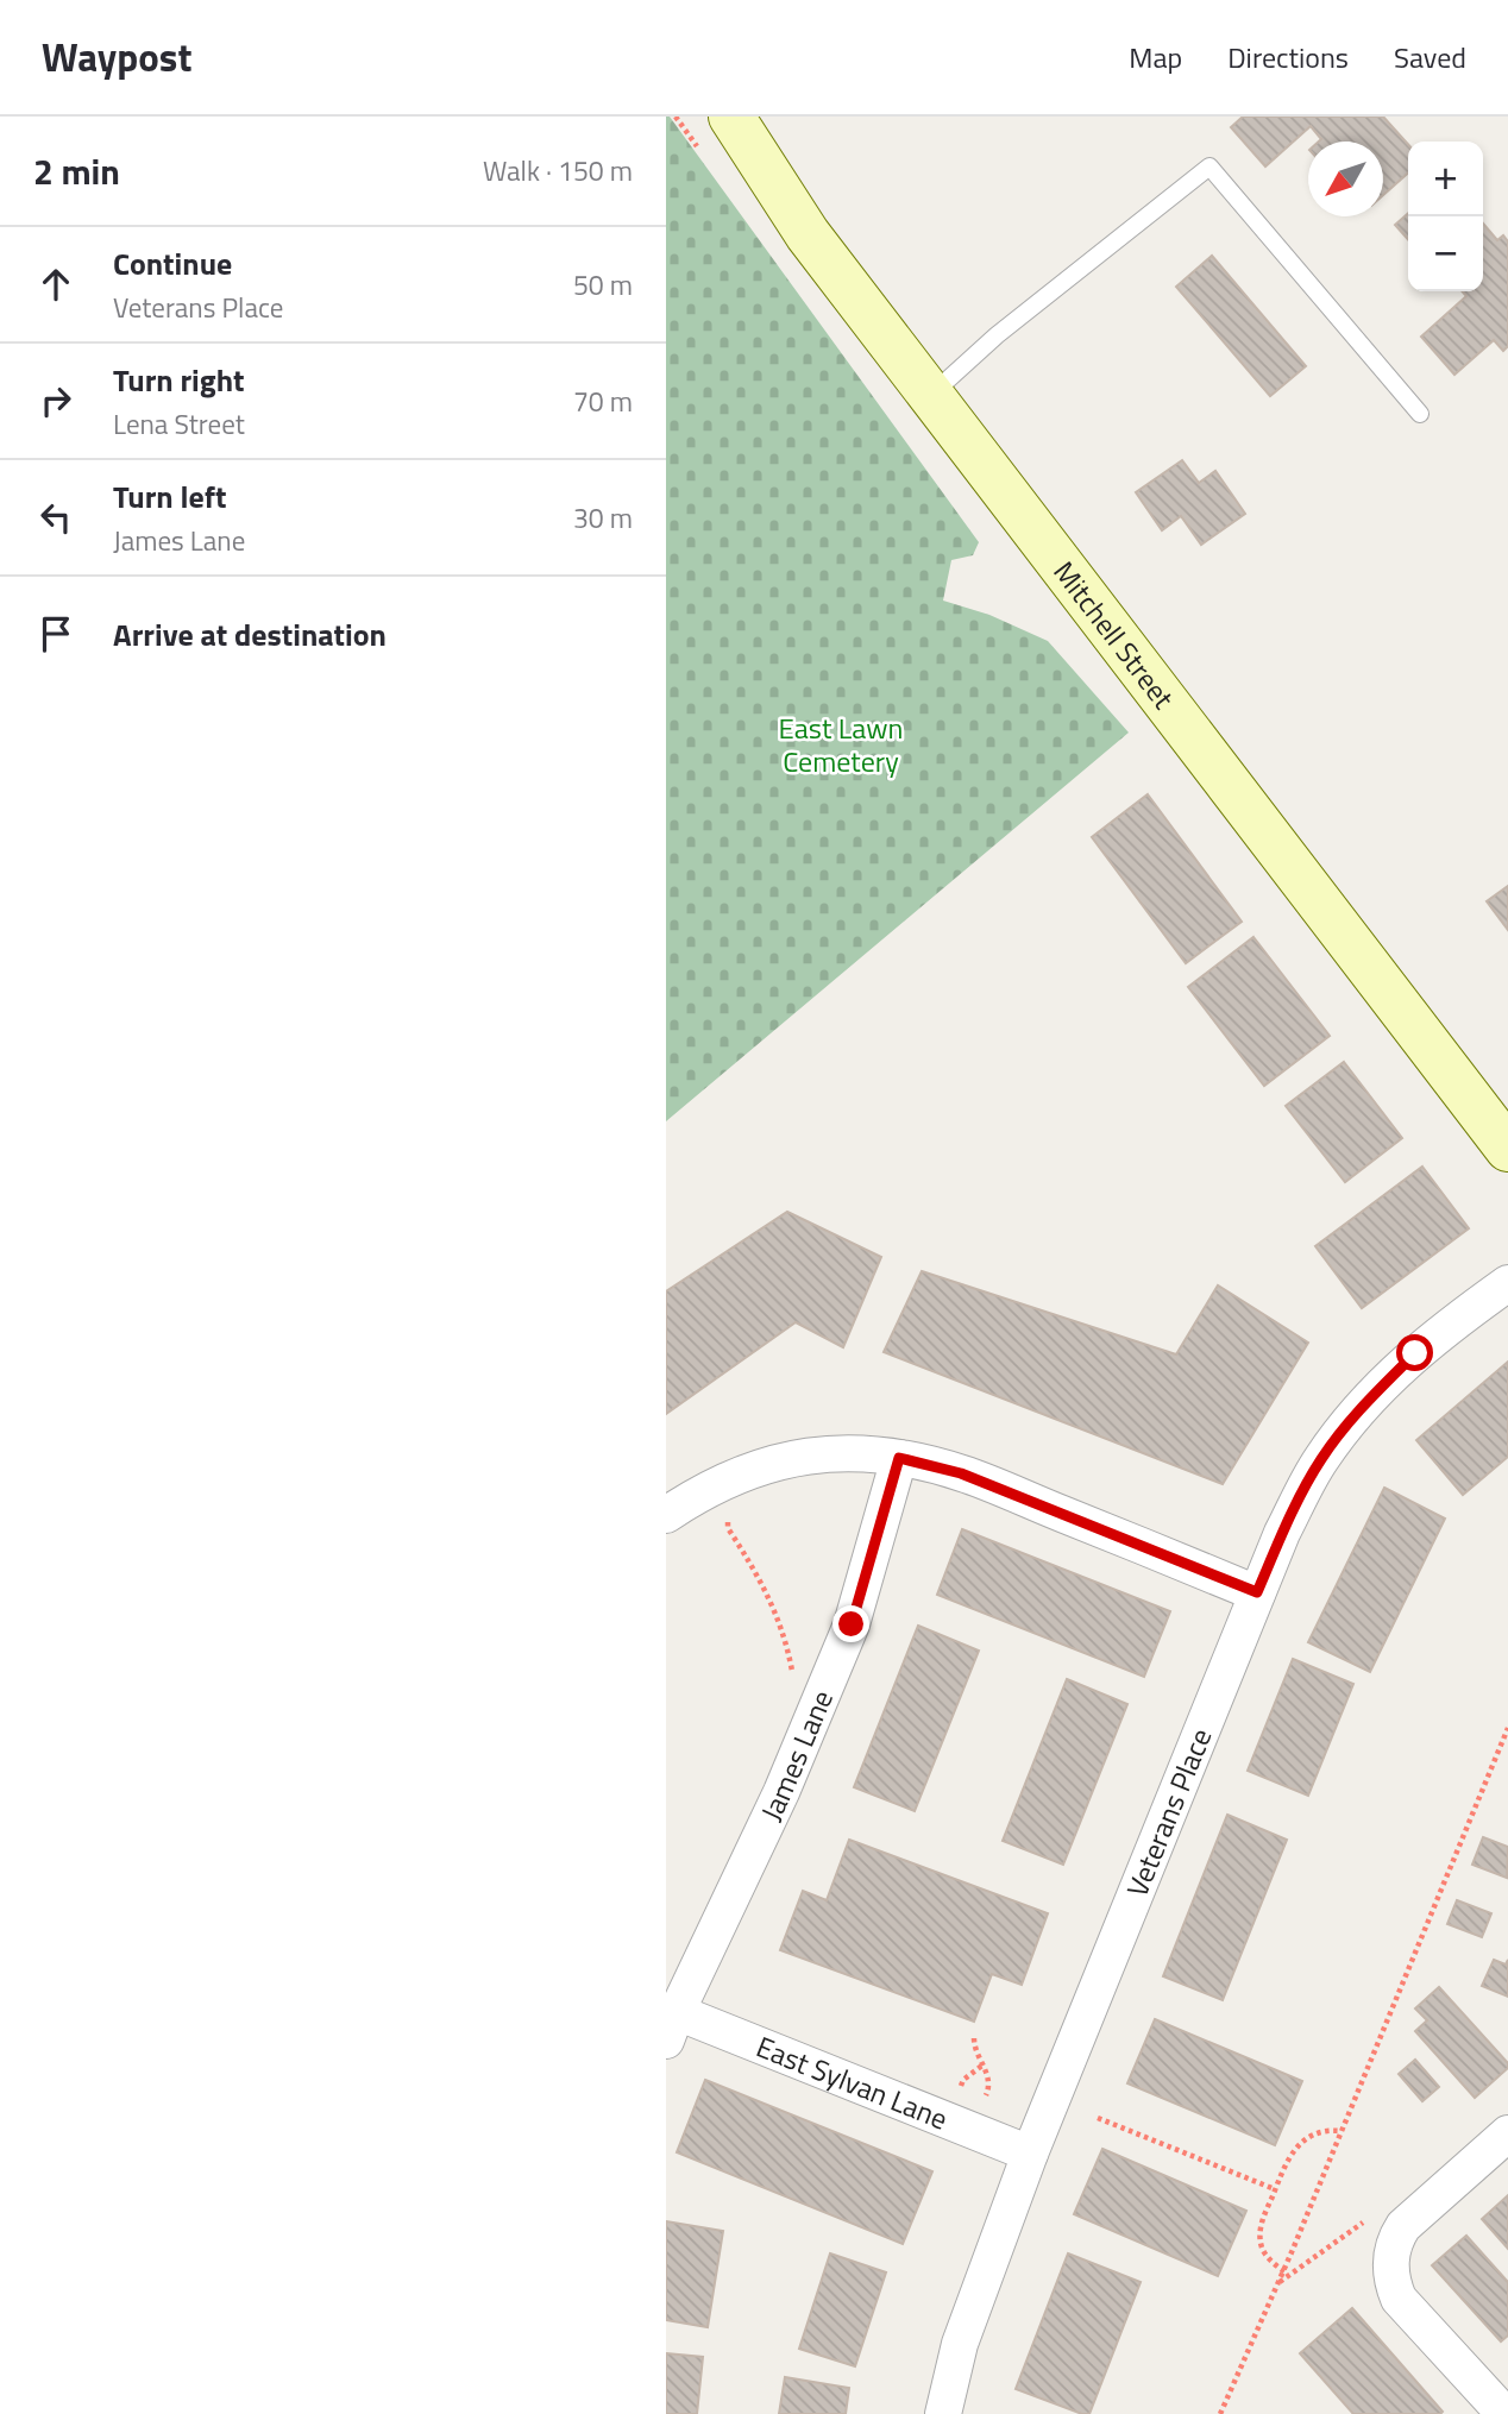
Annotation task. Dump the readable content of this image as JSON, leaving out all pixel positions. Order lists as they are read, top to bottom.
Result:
{
  "streets": {
    "street": [
      "Mitchell Street",
      "James Lane",
      "Veterans Place",
      "East Sylvan Lane"
    ]
  },
  "crossings": [
    ["James Lane", "East Sylvan Lane"],
    ["Veterans Place", "East Sylvan Lane"]
  ],
  "parks": ["East Lawn Cemetery"],
  "north": "bottom left",
  "page": {
    "header": "Waypost",
    "nav": ["Map", "Directions", "Saved"],
    "heading": ["2 min", "Walk · 150 m"],
    "map_buttons": ["+", "−"],
    "list": [
      ["Continue", "Veterans Place", "50 m"],
      ["Turn right", "Lena Street", "70 m"],
      ["Turn left", "James Lane", "30 m"],
      "Arrive at destination"
    ]
  }
}
